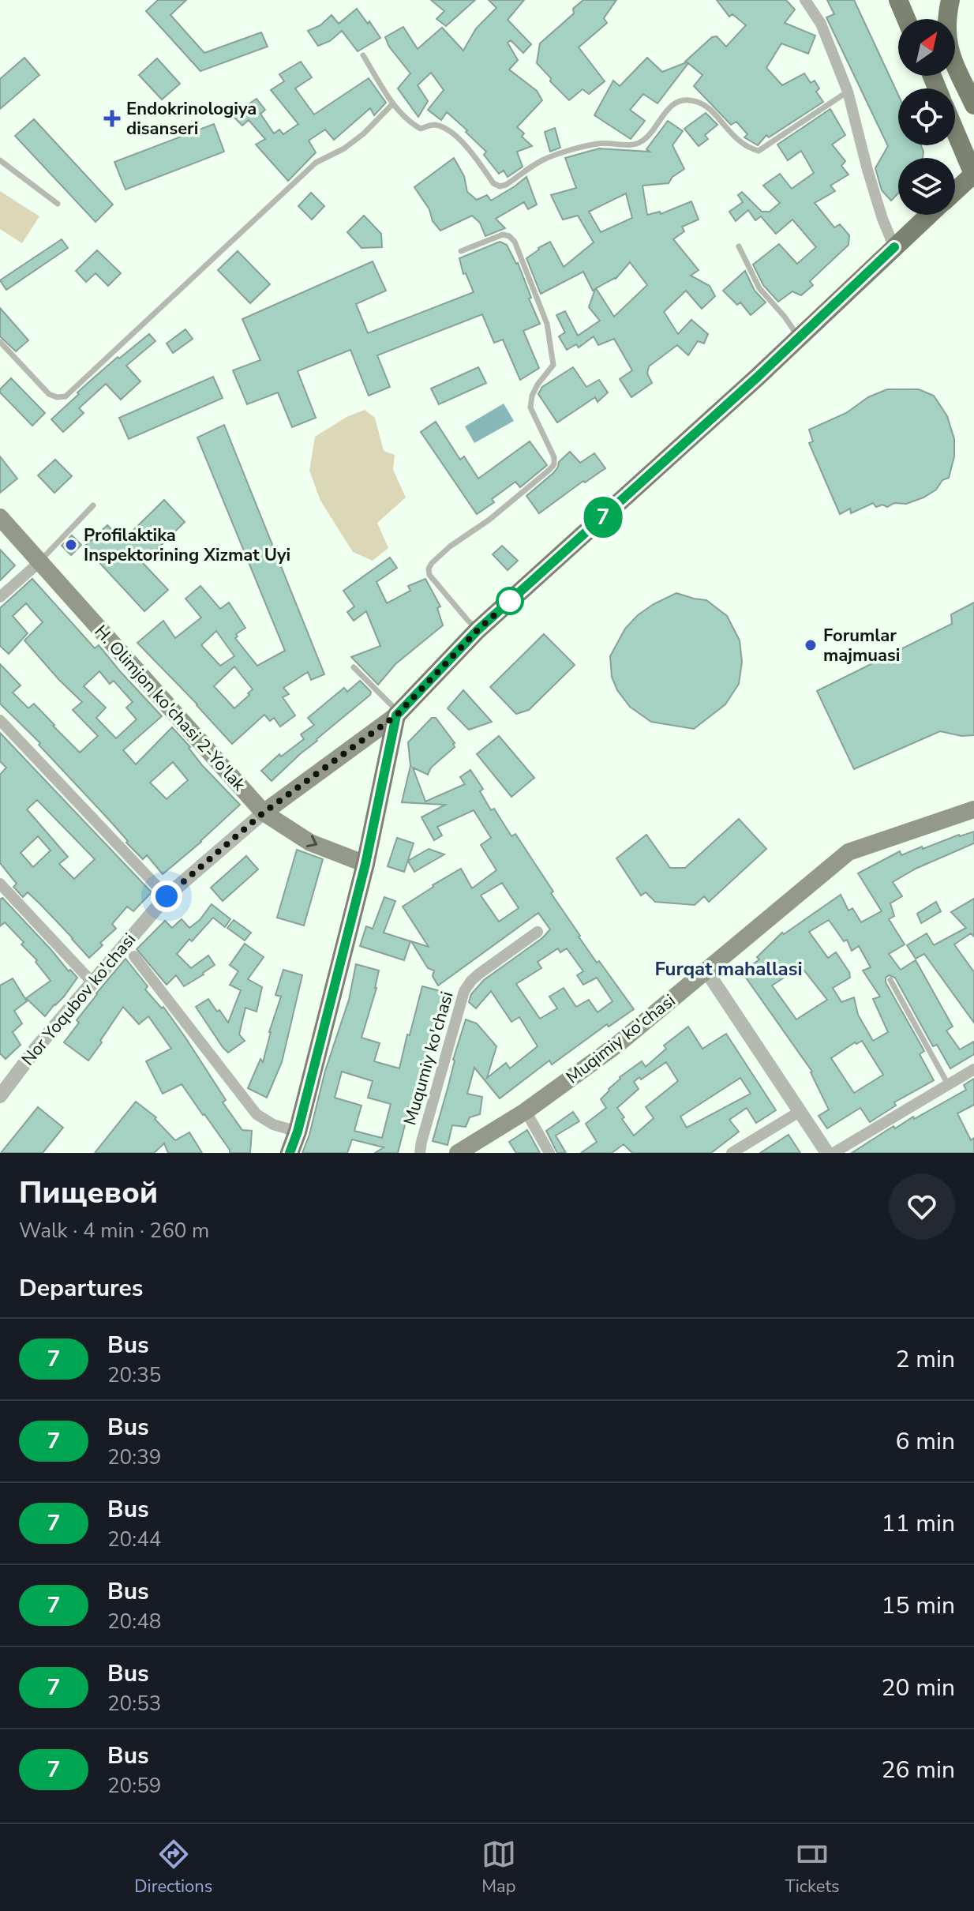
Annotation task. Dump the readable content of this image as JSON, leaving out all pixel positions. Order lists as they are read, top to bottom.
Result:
{
  "streets": {
    "main road": ["H. Olimjon ko'chasi 2-Yo'lak", "Nor Yoqubov ko'chasi", "Muqimiy ko'chasi"],
    "street": ["Muqumiy ko'chasi"]
  },
  "crossings": [
    ["H. Olimjon ko'chasi 2-Yo'lak", "Nor Yoqubov ko'chasi"]
  ],
  "districts": ["Furqat mahallasi"],
  "places": {
    "health": ["Endokrinologiya disanseri"],
    "other": ["Profilaktika Inspektorining Xizmat Uyi", "Forumlar majmuasi"]
  },
  "lines": ["bus line 7"],
  "north": "top right",
  "page": {
    "on_map": "7",
    "heading": [
      ["Пищевой", "Walk · 4 min · 260 m"],
      "Departures"
    ],
    "list": [
      {
        "mark": "7",
        "name": "Bus",
        "note": "20:35",
        "value": "2 min"
      },
      {
        "mark": "7",
        "name": "Bus",
        "note": "20:39",
        "value": "6 min"
      },
      {
        "mark": "7",
        "name": "Bus",
        "note": "20:44",
        "value": "11 min"
      },
      {
        "mark": "7",
        "name": "Bus",
        "note": "20:48",
        "value": "15 min"
      },
      {
        "mark": "7",
        "name": "Bus",
        "note": "20:53",
        "value": "20 min"
      },
      {
        "mark": "7",
        "name": "Bus",
        "note": "20:59",
        "value": "26 min"
      }
    ],
    "tabs": ["Directions", "Map", "Tickets"]
  }
}
